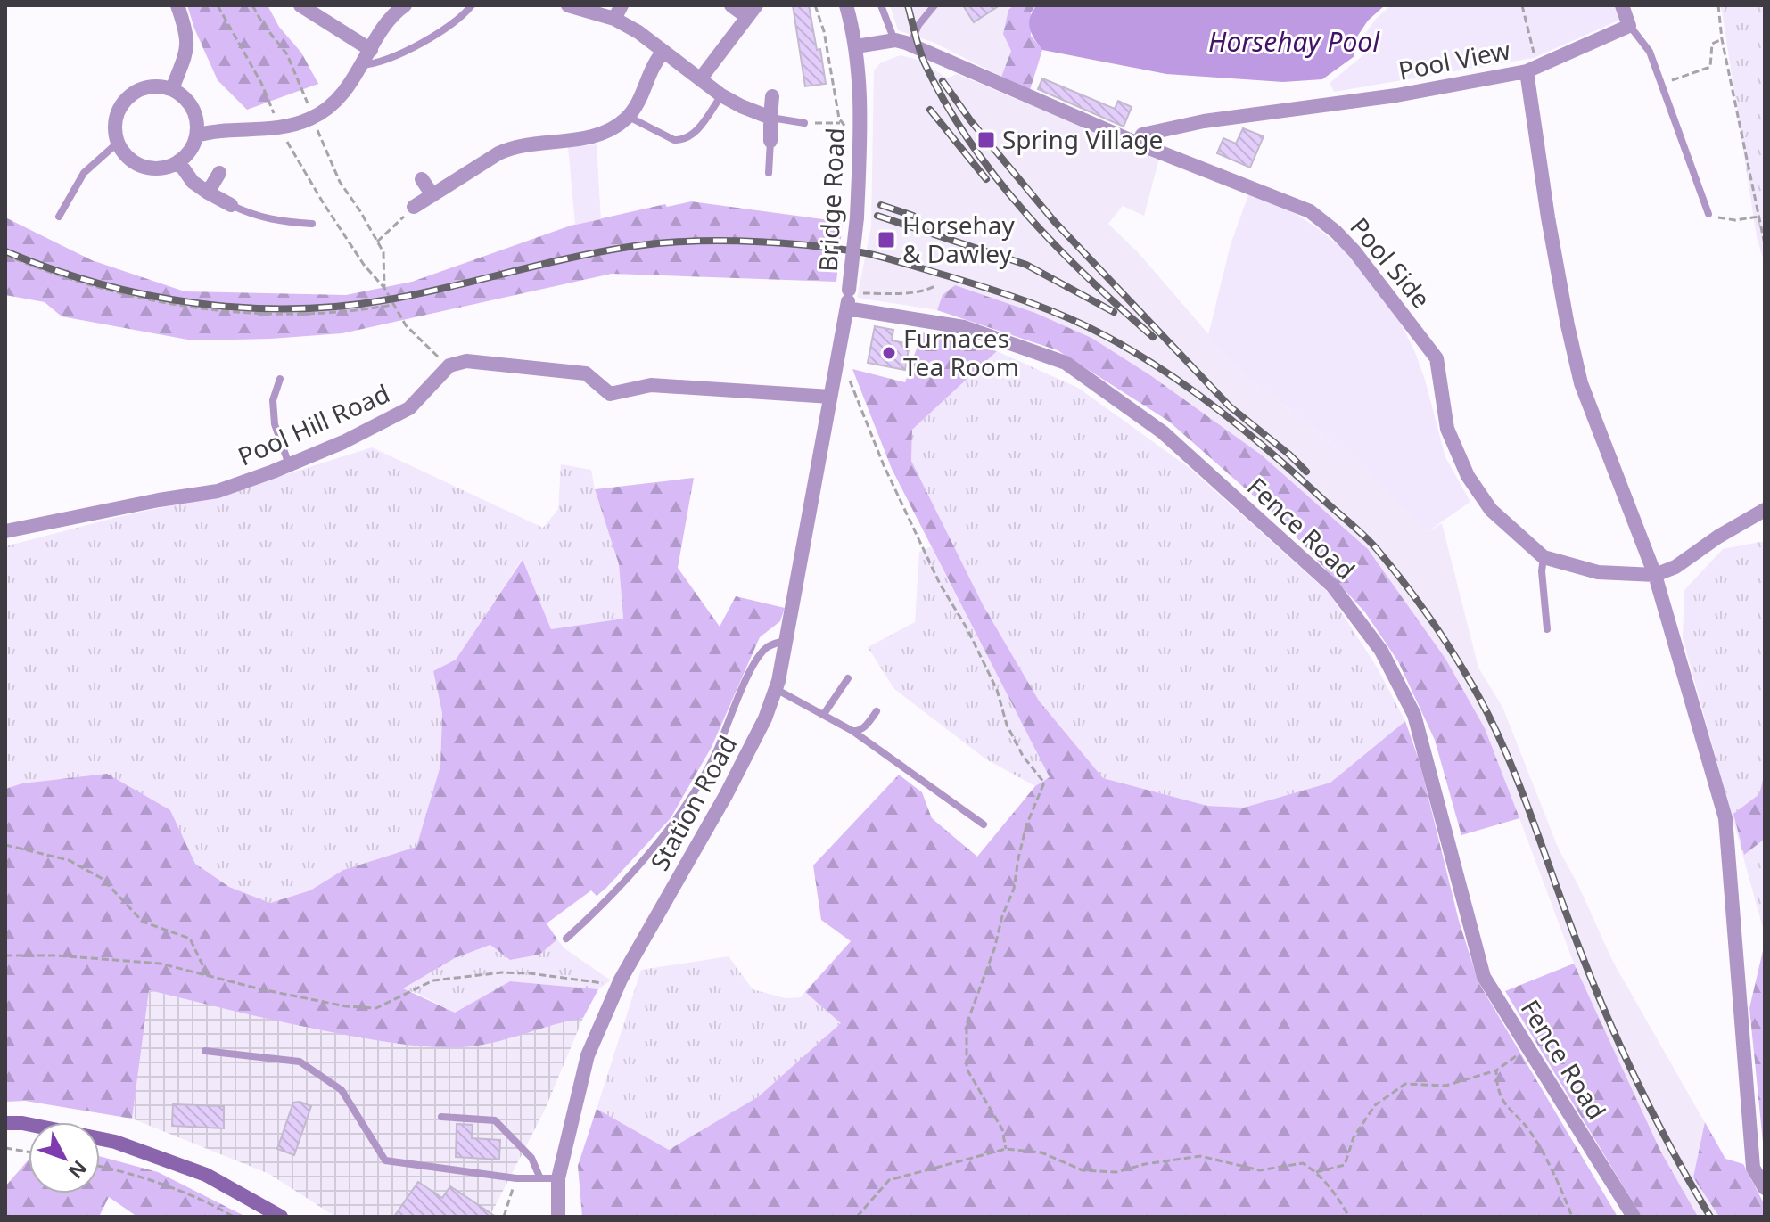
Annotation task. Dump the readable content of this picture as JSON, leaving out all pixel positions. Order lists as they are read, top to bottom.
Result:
{
  "streets": {
    "street": [
      "Pool View",
      "Bridge Road",
      "Pool Side",
      "Pool Hill Road",
      "Fence Road",
      "Station Road"
    ]
  },
  "crossings": [
    ["Pool View", "Pool Side"],
    ["Bridge Road", "Pool Side"],
    ["Bridge Road", "Fence Road"],
    ["Bridge Road", "Station Road"]
  ],
  "water": ["Horsehay Pool"],
  "places": {
    "transit": ["Spring Village", "Horsehay & Dawley"],
    "other": ["Furnaces Tea Room"]
  },
  "north": "bottom right"
}
